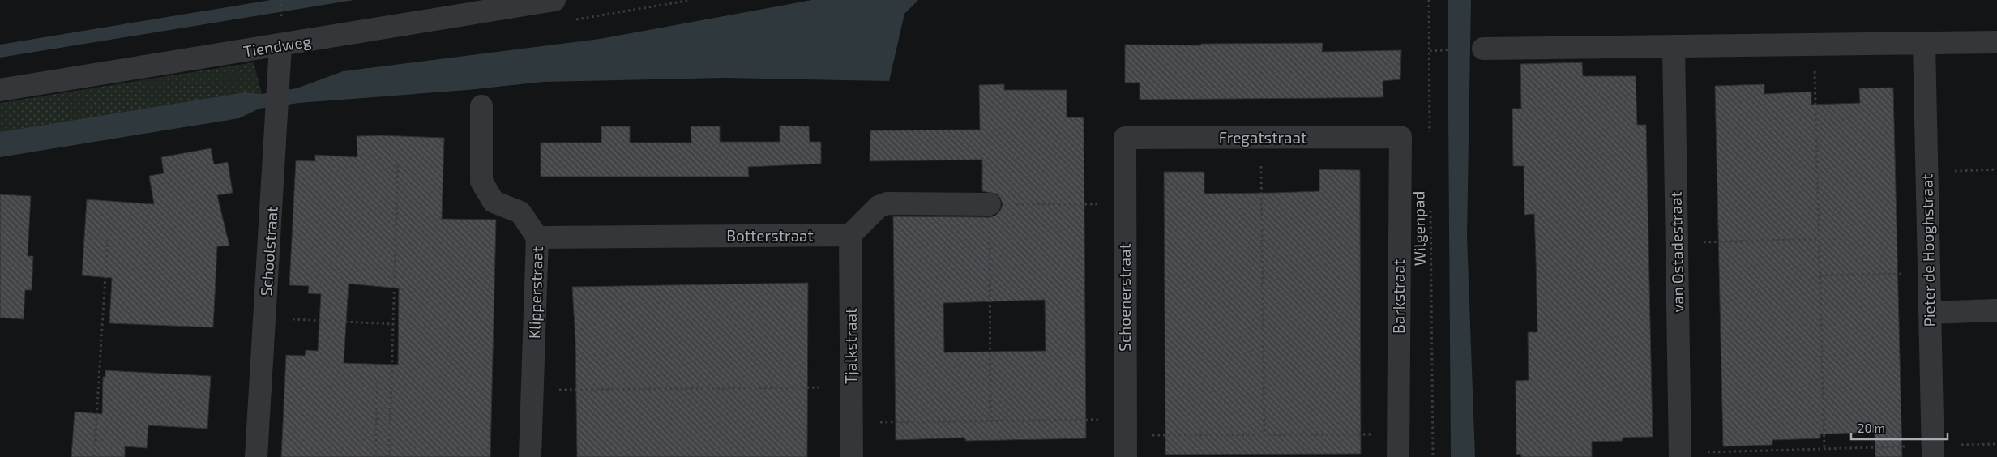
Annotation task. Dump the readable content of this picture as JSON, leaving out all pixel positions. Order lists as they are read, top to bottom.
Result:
{
  "streets": {
    "street": [
      "Tiendweg",
      "Fregatstraat",
      "Botterstraat",
      "Pieter de Hooghstraat",
      "Schoolstraat",
      "van Ostadestraat",
      "Klipperstraat",
      "Barkstraat",
      "Schoenerstraat",
      "Tjalkstraat"
    ],
    "path": ["Wilgenpad"]
  },
  "crossings": [
    ["Tiendweg", "Schoolstraat"],
    ["Fregatstraat", "Barkstraat"],
    ["Fregatstraat", "Schoenerstraat"],
    ["Botterstraat", "Klipperstraat"],
    ["Botterstraat", "Tjalkstraat"]
  ],
  "scale_bar": "20 m"
}
